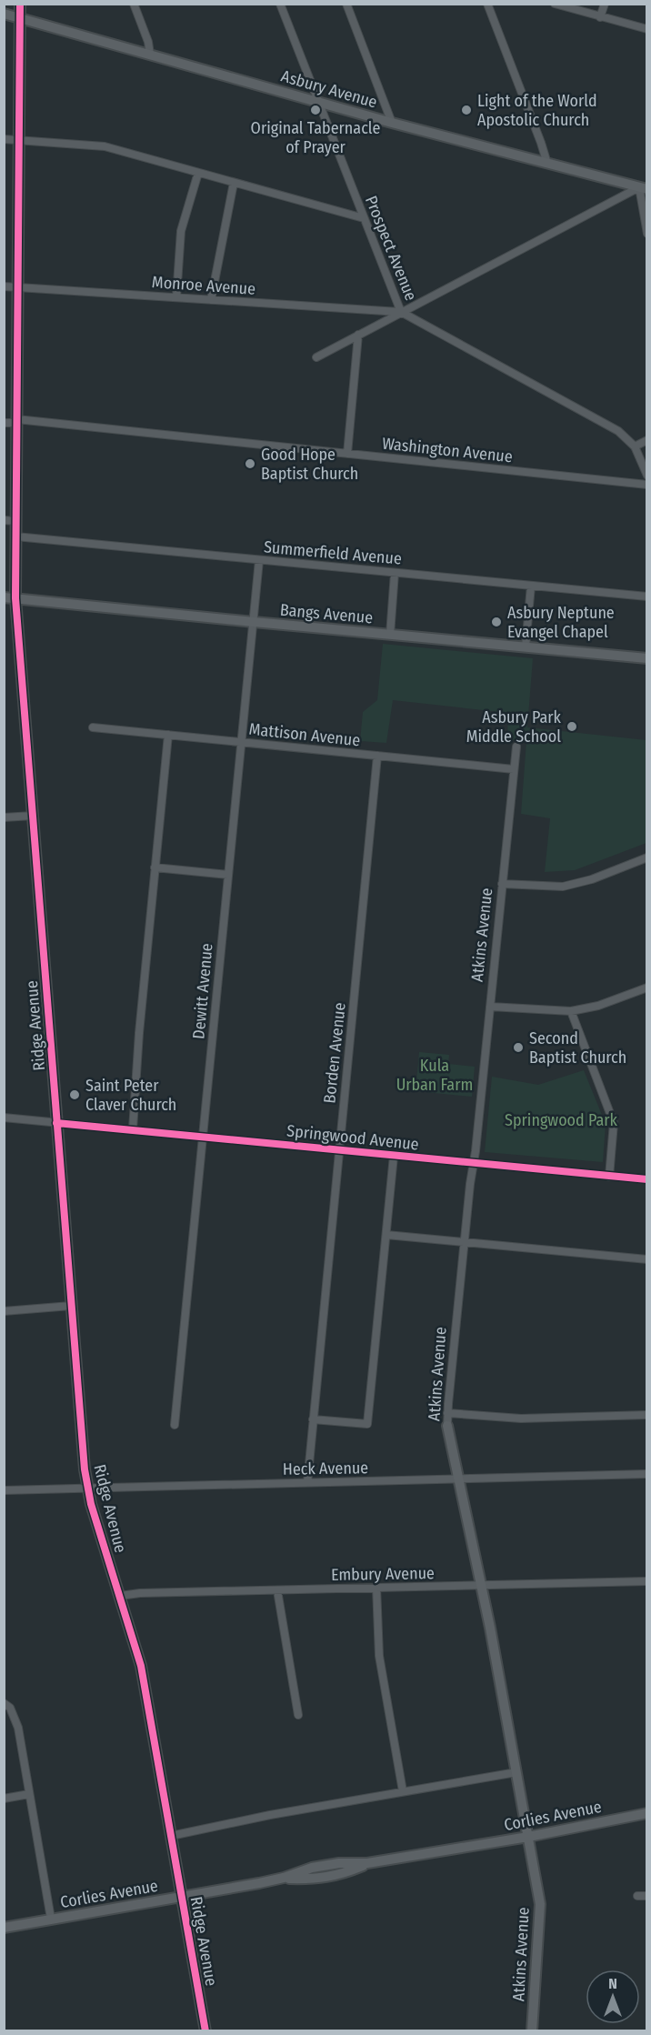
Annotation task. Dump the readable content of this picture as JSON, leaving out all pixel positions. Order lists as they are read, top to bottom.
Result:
{
  "streets": {
    "street": [
      "Asbury Avenue",
      "Prospect Avenue",
      "Monroe Avenue",
      "Washington Avenue",
      "Summerfield Avenue",
      "Bangs Avenue",
      "Mattison Avenue",
      "Atkins Avenue",
      "Dewitt Avenue",
      "Ridge Avenue",
      "Borden Avenue",
      "Springwood Avenue",
      "Heck Avenue",
      "Embury Avenue",
      "Corlies Avenue"
    ]
  },
  "crossings": [
    ["Asbury Avenue", "Prospect Avenue"],
    ["Asbury Avenue", "Ridge Avenue"],
    ["Prospect Avenue", "Monroe Avenue"],
    ["Monroe Avenue", "Ridge Avenue"],
    ["Washington Avenue", "Ridge Avenue"],
    ["Summerfield Avenue", "Dewitt Avenue"],
    ["Summerfield Avenue", "Ridge Avenue"],
    ["Bangs Avenue", "Dewitt Avenue"],
    ["Bangs Avenue", "Ridge Avenue"],
    ["Mattison Avenue", "Atkins Avenue"],
    ["Mattison Avenue", "Dewitt Avenue"],
    ["Mattison Avenue", "Borden Avenue"],
    ["Atkins Avenue", "Springwood Avenue"],
    ["Atkins Avenue", "Heck Avenue"],
    ["Atkins Avenue", "Embury Avenue"],
    ["Atkins Avenue", "Corlies Avenue"],
    ["Dewitt Avenue", "Springwood Avenue"],
    ["Ridge Avenue", "Springwood Avenue"],
    ["Ridge Avenue", "Heck Avenue"],
    ["Ridge Avenue", "Embury Avenue"],
    ["Ridge Avenue", "Corlies Avenue"],
    ["Borden Avenue", "Springwood Avenue"],
    ["Borden Avenue", "Heck Avenue"]
  ],
  "parks": ["Kula Urban Farm", "Springwood Park"],
  "places": [
    "Original Tabernacle of Prayer",
    "Light of the World Apostolic Church",
    "Good Hope Baptist Church",
    "Asbury Neptune Evangel Chapel",
    "Asbury Park Middle School",
    "Second Baptist Church",
    "Saint Peter Claver Church"
  ],
  "north": "top"
}
